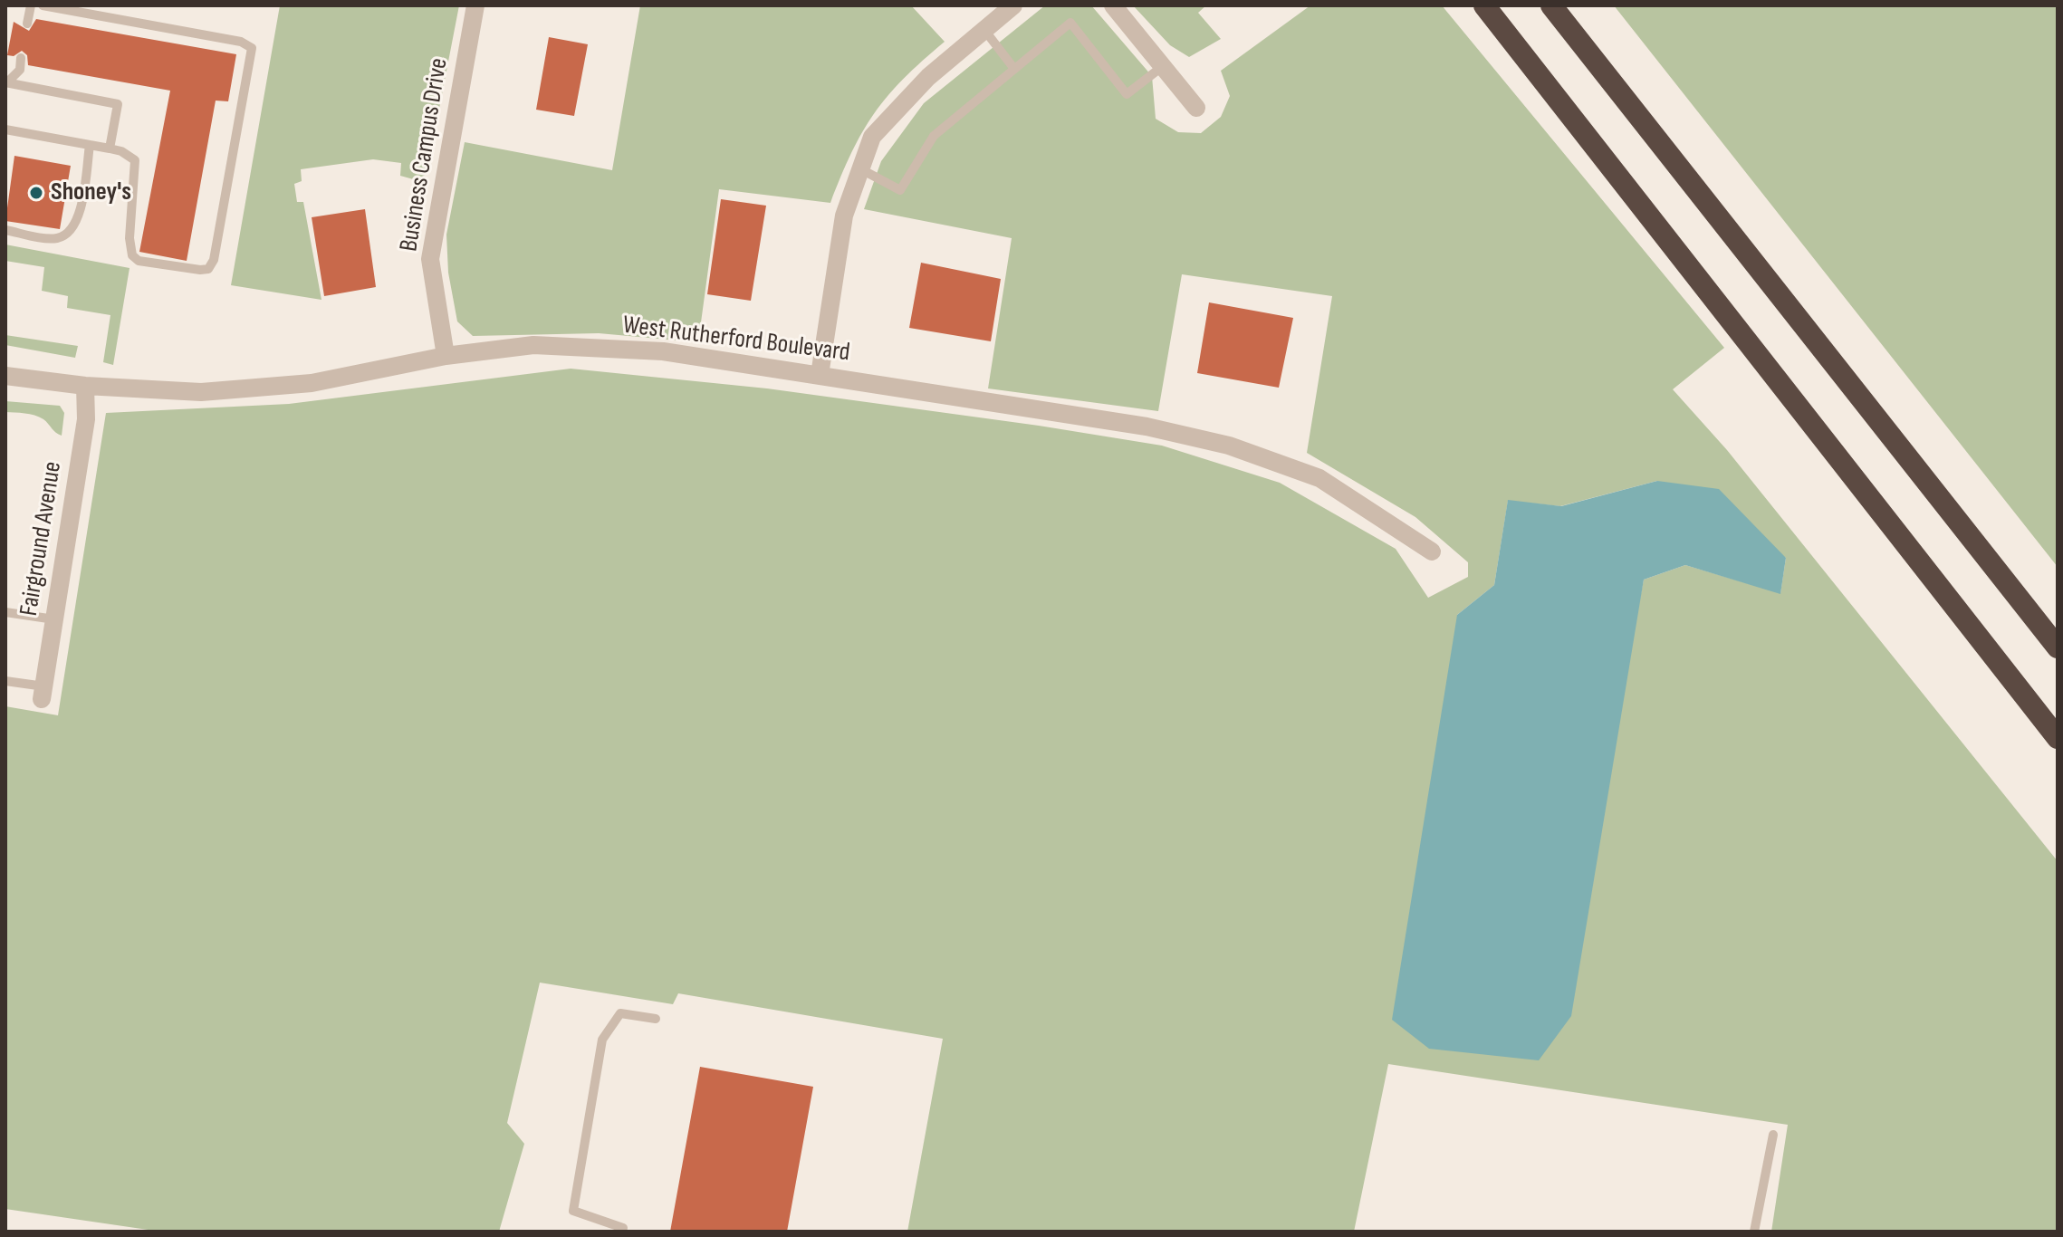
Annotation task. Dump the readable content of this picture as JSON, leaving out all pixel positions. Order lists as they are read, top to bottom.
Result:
{
  "streets": {
    "street": ["Business Campus Drive", "West Rutherford Boulevard", "Fairground Avenue"]
  },
  "crossings": [
    ["Business Campus Drive", "West Rutherford Boulevard"],
    ["West Rutherford Boulevard", "Fairground Avenue"]
  ],
  "places": ["Shoney's"]
}
